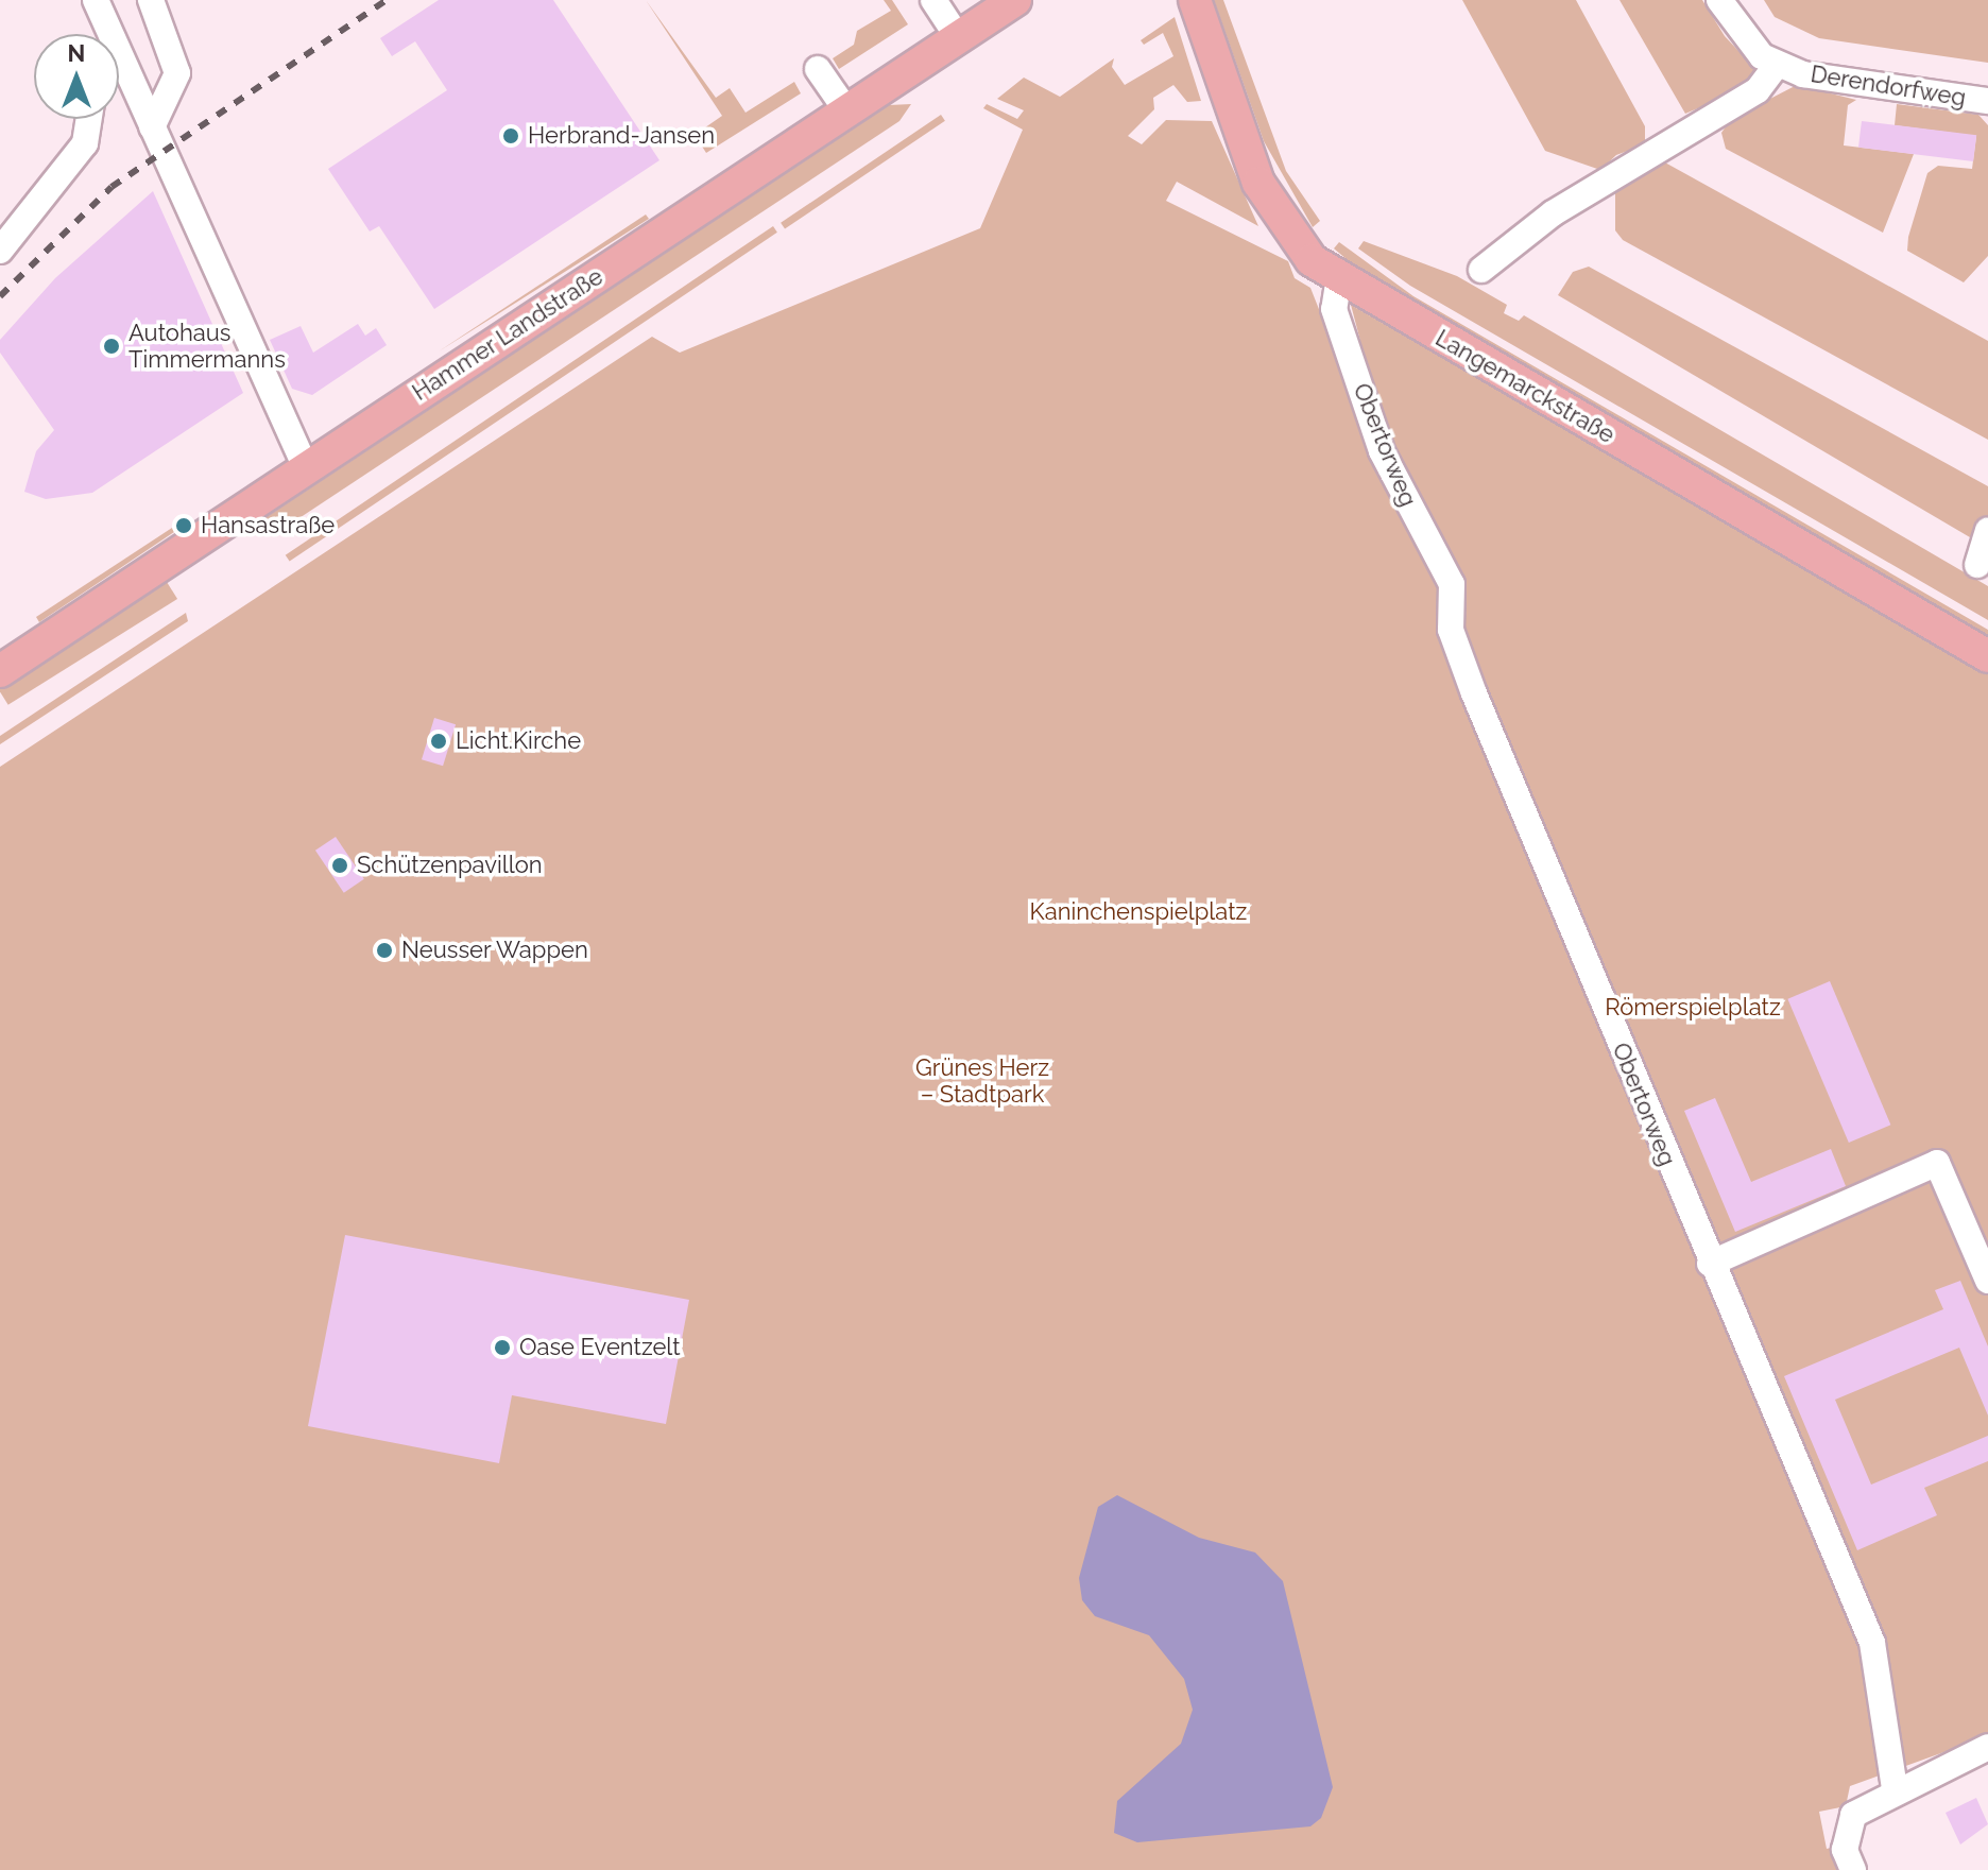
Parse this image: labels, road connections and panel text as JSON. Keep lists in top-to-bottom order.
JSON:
{
  "streets": {
    "main road": ["Hammer Landstraße", "Langemarckstraße"],
    "street": ["Derendorfweg", "Obertorweg"]
  },
  "crossings": [
    ["Langemarckstraße", "Obertorweg"]
  ],
  "parks": ["Kaninchenspielplatz", "Römerspielplatz", "Grünes Herz – Stadtpark"],
  "places": [
    "Herbrand-Jansen",
    "Autohaus Timmermanns",
    "Hansastraße",
    "Licht.Kirche",
    "Schützenpavillon",
    "Neusser Wappen",
    "Oase Eventzelt"
  ],
  "north": "top"
}
